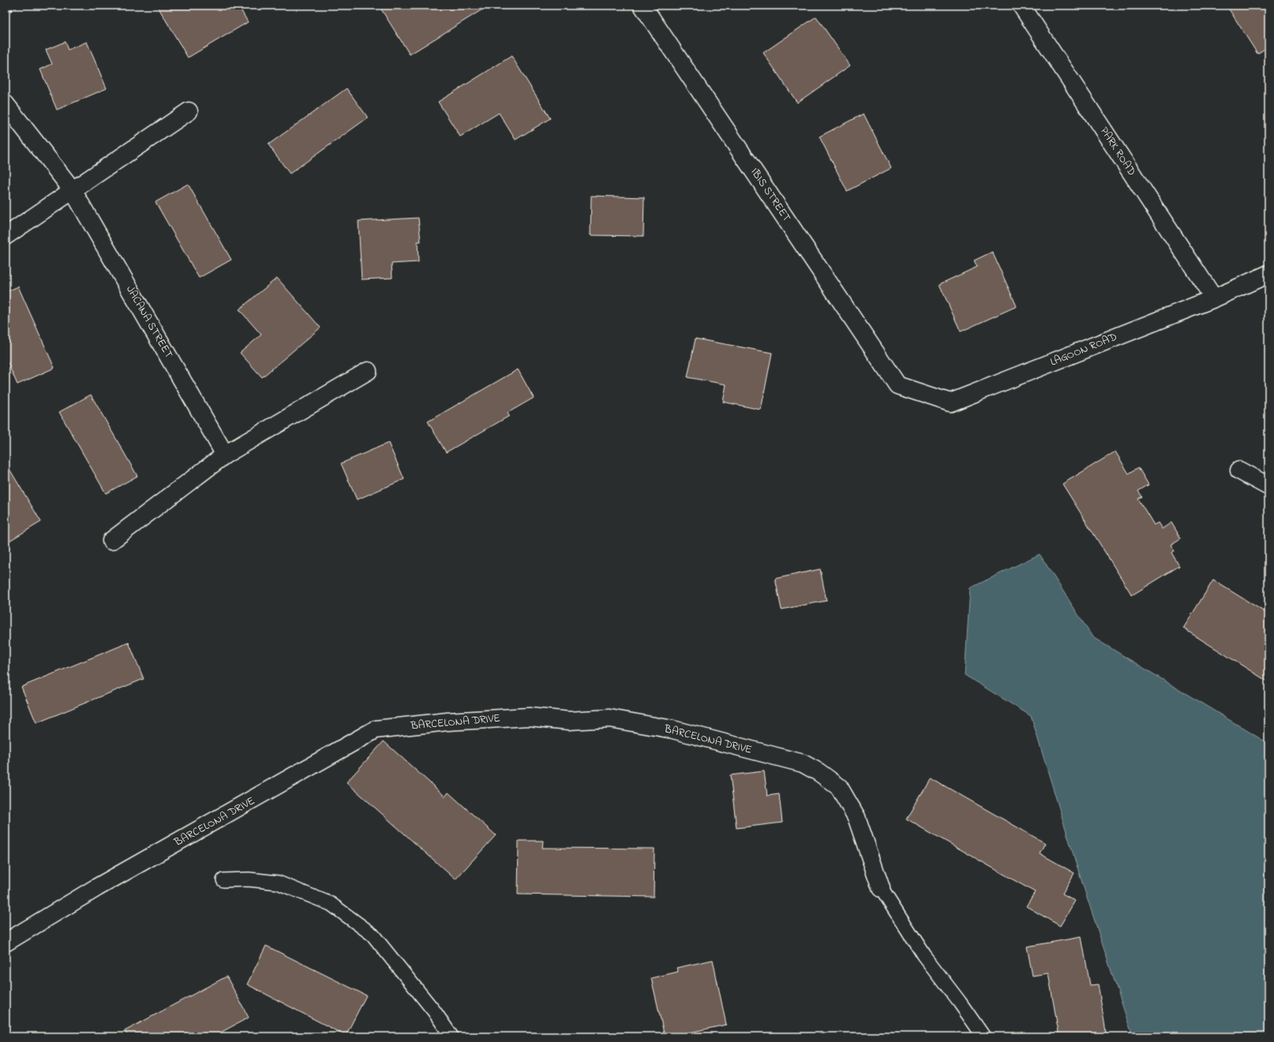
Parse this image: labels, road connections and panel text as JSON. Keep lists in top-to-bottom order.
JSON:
{
  "streets": {
    "street": [
      "PARK ROAD",
      "IBIS STREET",
      "JACANA STREET",
      "LAGOON ROAD",
      "BARCELONA DRIVE"
    ]
  },
  "crossings": [
    ["PARK ROAD", "LAGOON ROAD"],
    ["IBIS STREET", "LAGOON ROAD"]
  ]
}
